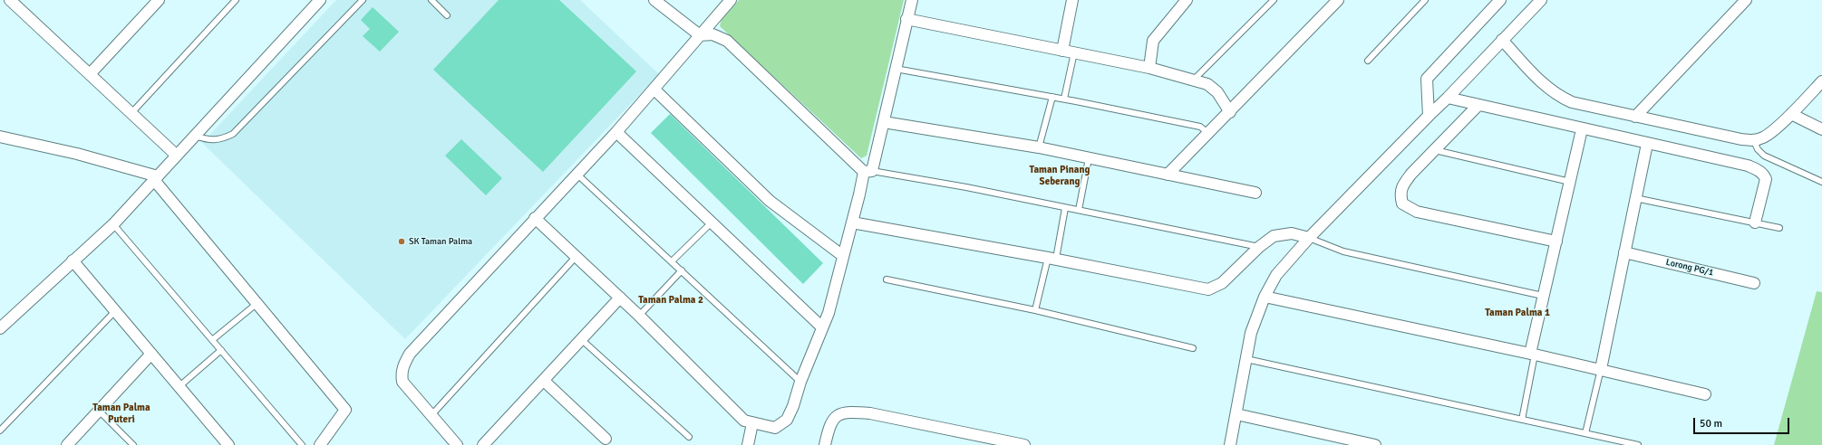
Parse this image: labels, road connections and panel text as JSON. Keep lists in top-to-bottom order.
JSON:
{
  "streets": {
    "street": ["Lorong PG/1"]
  },
  "districts": [
    "Taman Pinang Seberang",
    "Taman Palma 2",
    "Taman Palma 1",
    "Taman Palma Puteri"
  ],
  "places": ["SK Taman Palma"],
  "scale_bar": "50 m"
}
